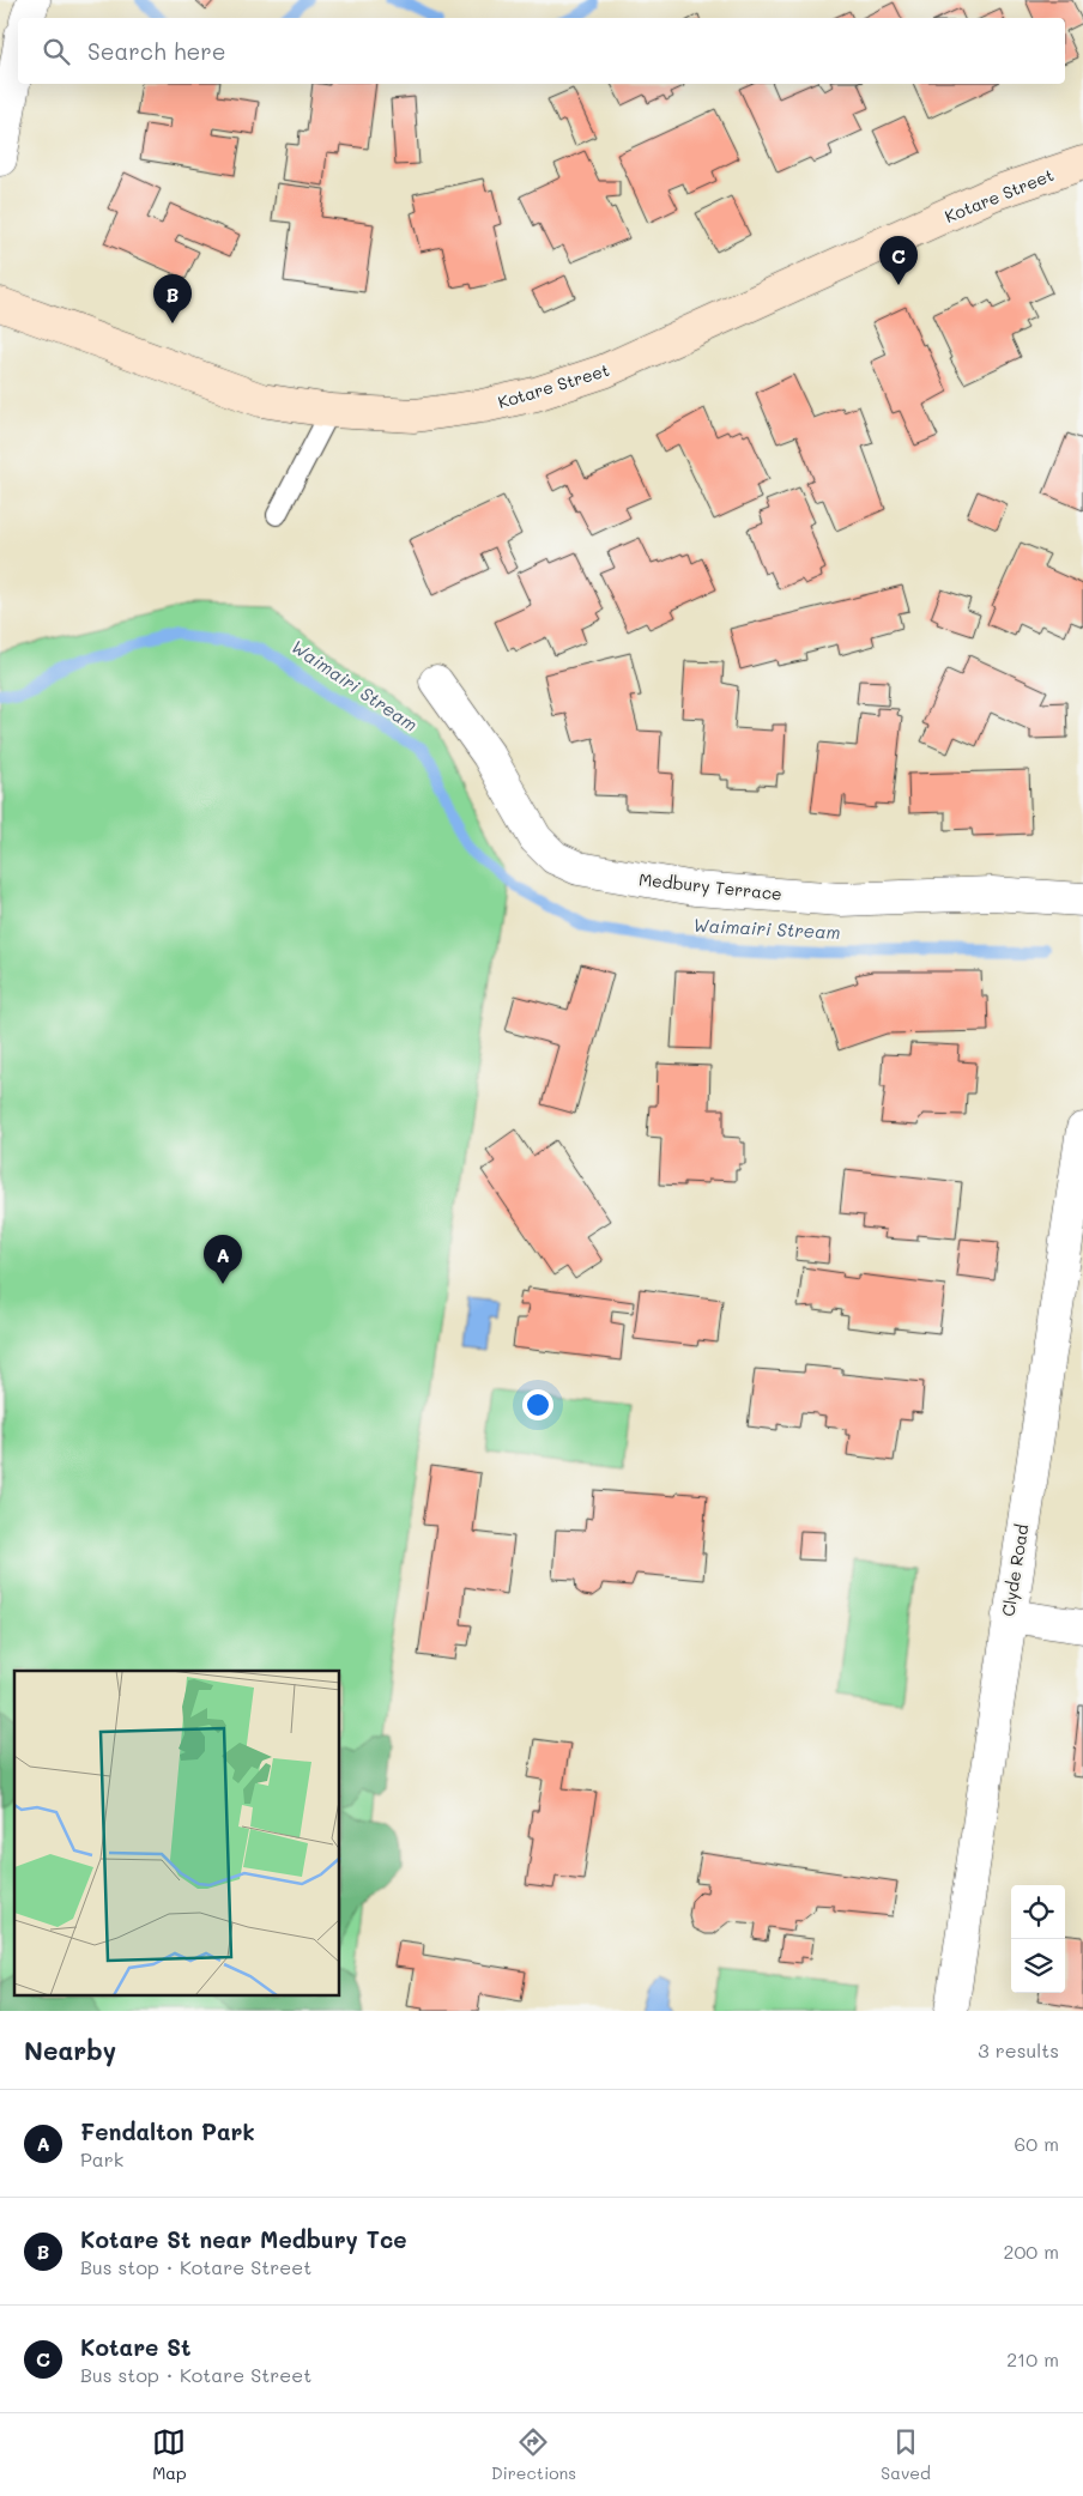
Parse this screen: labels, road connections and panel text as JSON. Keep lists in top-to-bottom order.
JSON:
{
  "streets": {
    "main road": ["Kotare Street"],
    "street": ["Medbury Terrace", "Clyde Road"]
  },
  "water": ["Waimairi Stream"],
  "page": {
    "search": "Search here",
    "pins": ["C", "B", "A"],
    "heading": ["Nearby", "3 results"],
    "list": [
      {
        "mark": "A",
        "name": "Fendalton Park",
        "note": "Park",
        "value": "60 m"
      },
      {
        "mark": "B",
        "name": "Kotare St near Medbury Tce",
        "note": "Bus stop · Kotare Street",
        "value": "200 m"
      },
      {
        "mark": "C",
        "name": "Kotare St",
        "note": "Bus stop · Kotare Street",
        "value": "210 m"
      }
    ],
    "nav": ["Map", "Directions", "Saved"]
  }
}
